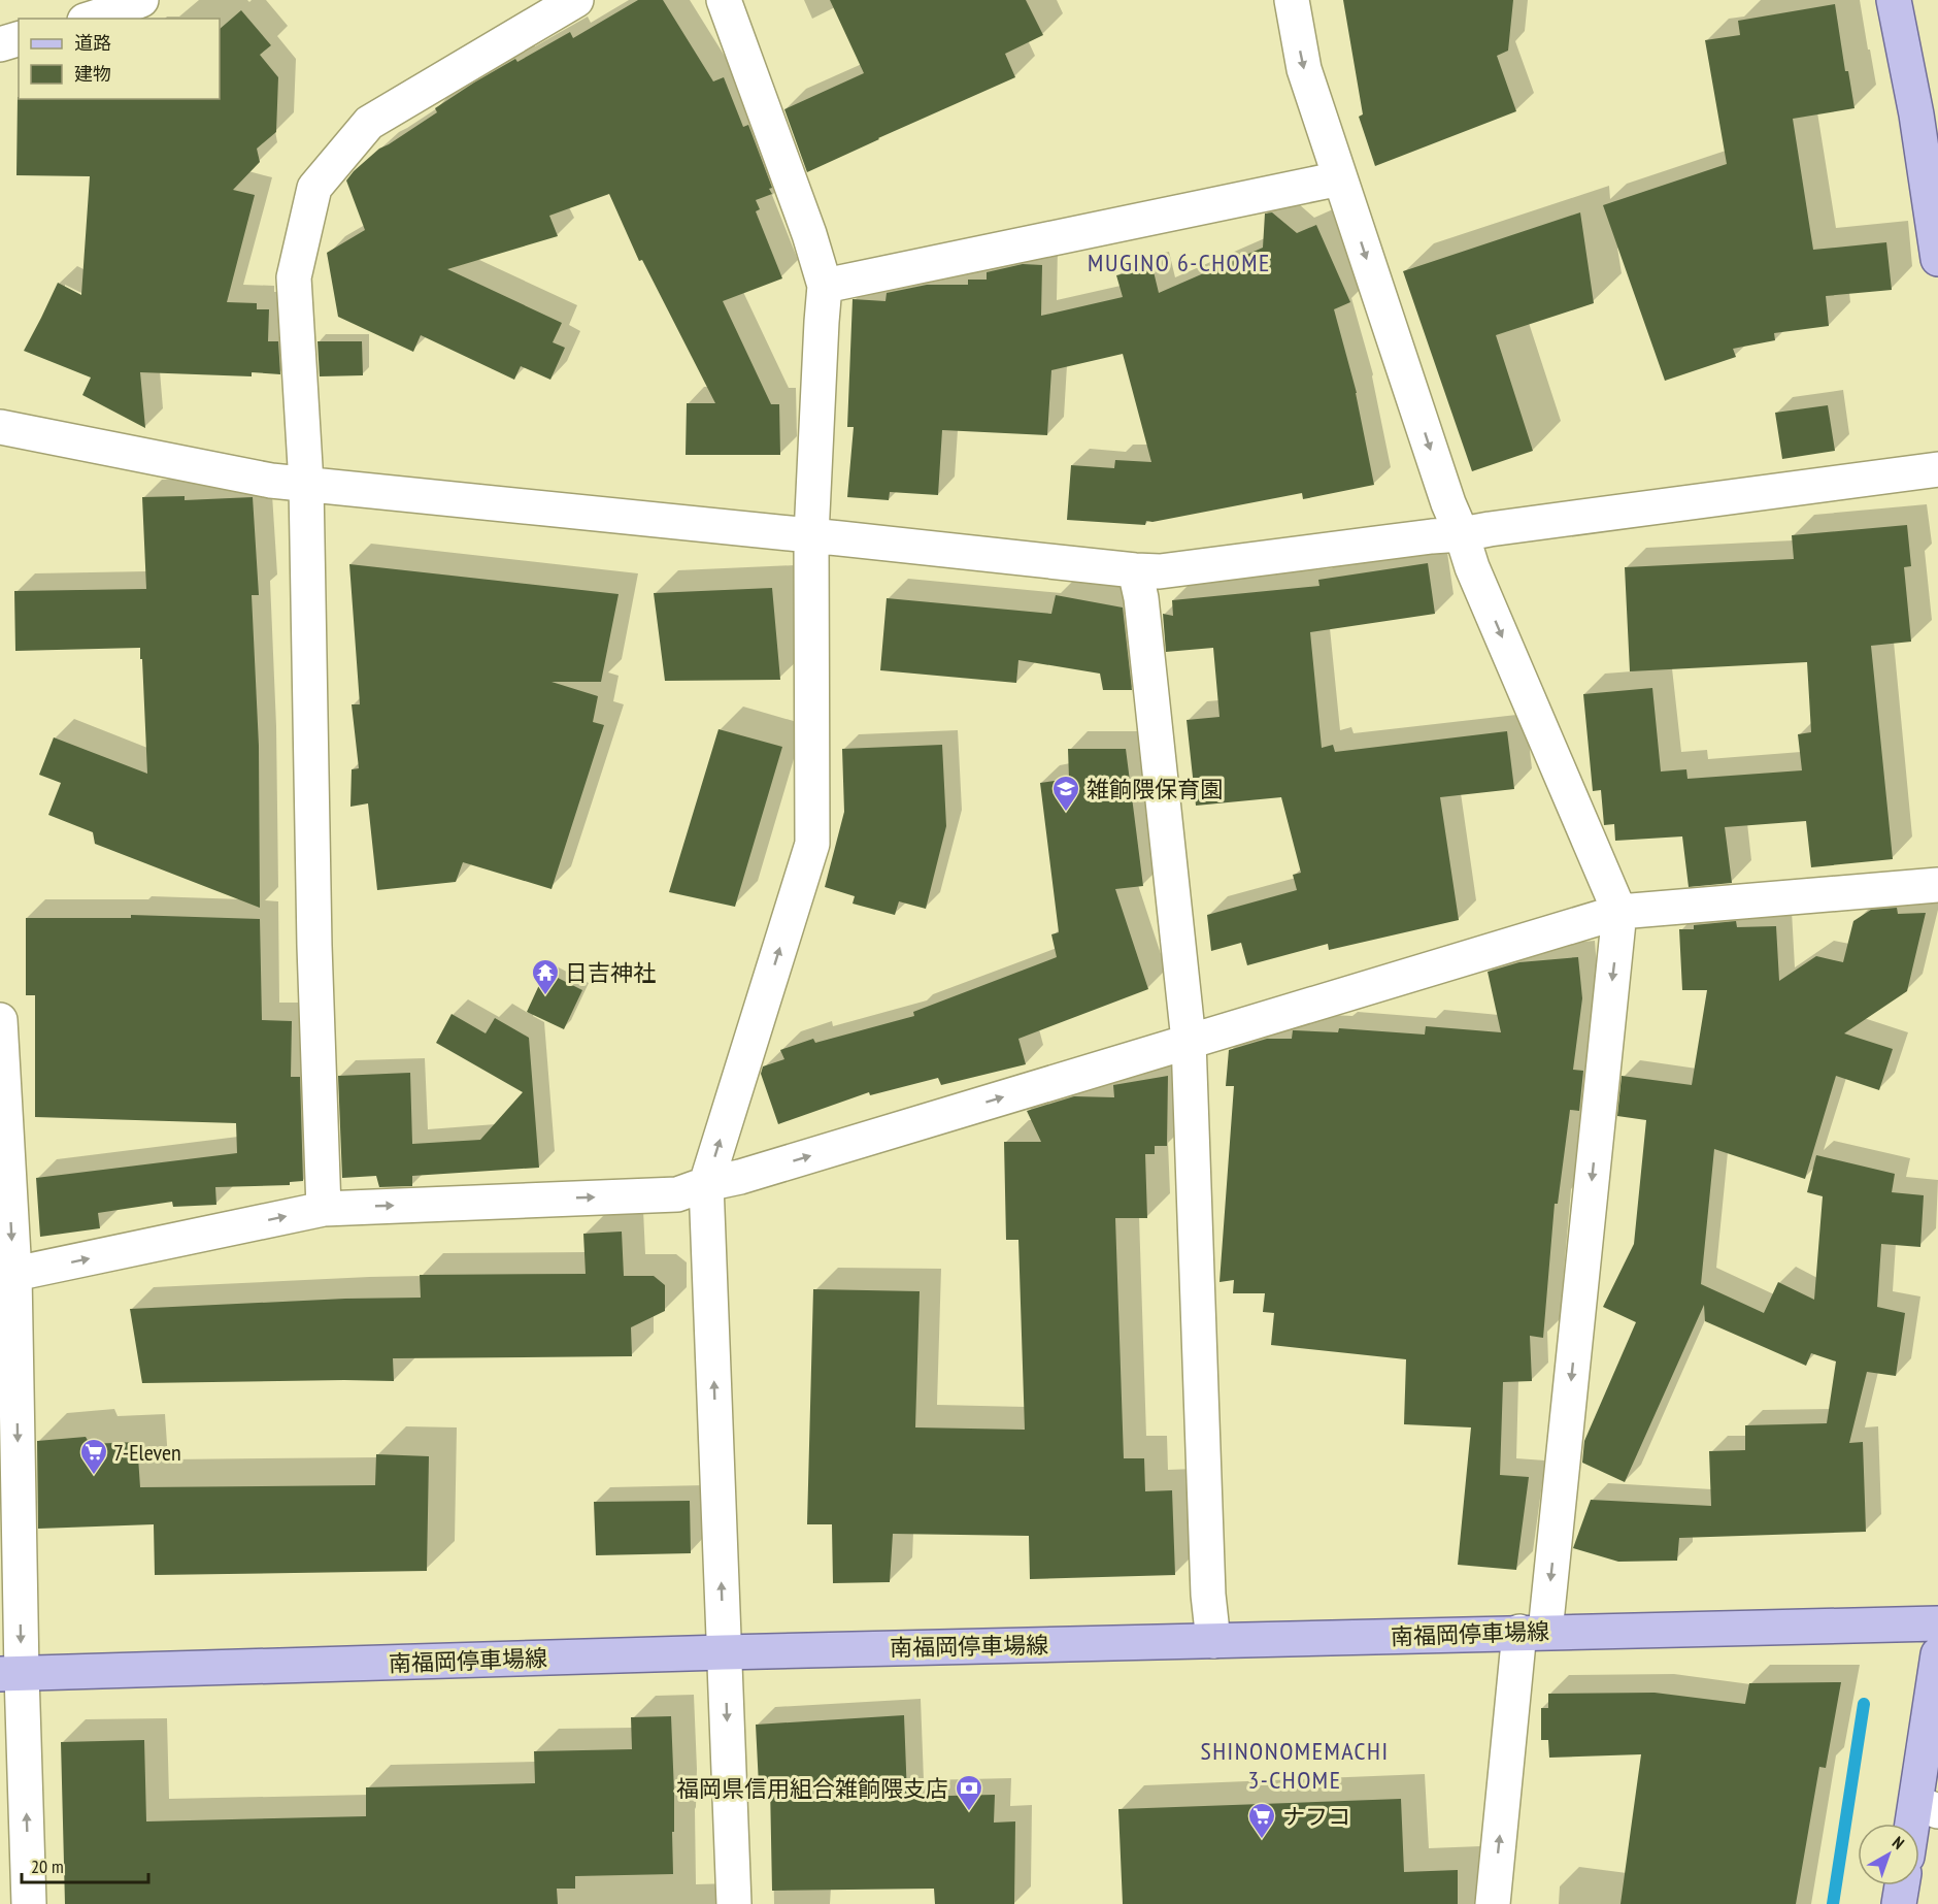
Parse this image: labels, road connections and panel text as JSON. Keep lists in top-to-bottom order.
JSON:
{
  "streets": {
    "main road": ["南福岡停車場線"]
  },
  "districts": ["MUGINO 6-CHOME", "SHINONOMEMACHI 3-CHOME"],
  "places": {
    "school or university": ["雑餉隈保育園"],
    "temple": ["日吉神社"],
    "supermarket": ["7-Eleven", "ナフコ"],
    "bank": ["福岡県信用組合雑餉隈支店"]
  },
  "legend": ["道路", "建物"],
  "scale_bar": "20 m",
  "north": "top right"
}
